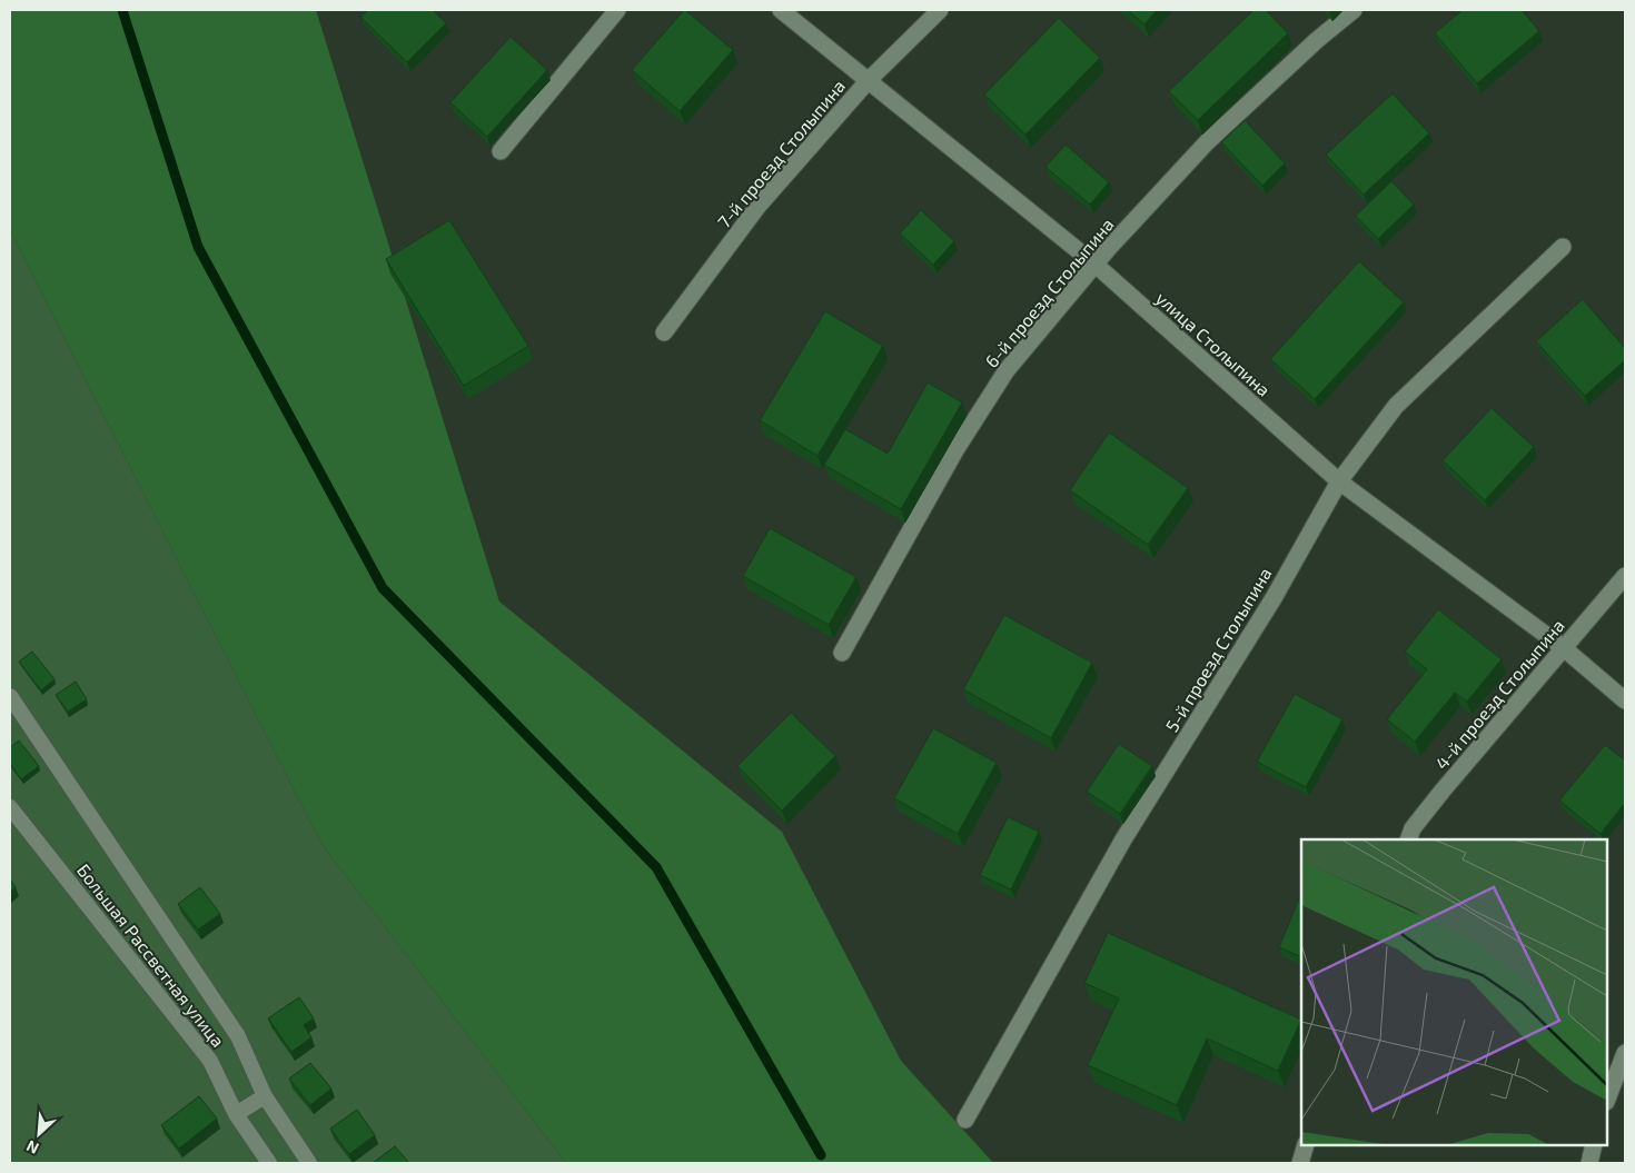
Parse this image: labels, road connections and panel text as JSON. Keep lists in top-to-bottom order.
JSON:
{
  "streets": {
    "street": [
      "7-й проезд Столыпина",
      "6-й проезд Столыпина",
      "улица Столыпина",
      "5-й проезд Столыпина",
      "4-й проезд Столыпина"
    ],
    "lane": ["Большая Рассветная улица"]
  },
  "crossings": [
    ["7-й проезд Столыпина", "улица Столыпина"],
    ["6-й проезд Столыпина", "улица Столыпина"],
    ["улица Столыпина", "5-й проезд Столыпина"],
    ["улица Столыпина", "4-й проезд Столыпина"]
  ],
  "north": "bottom left"
}
